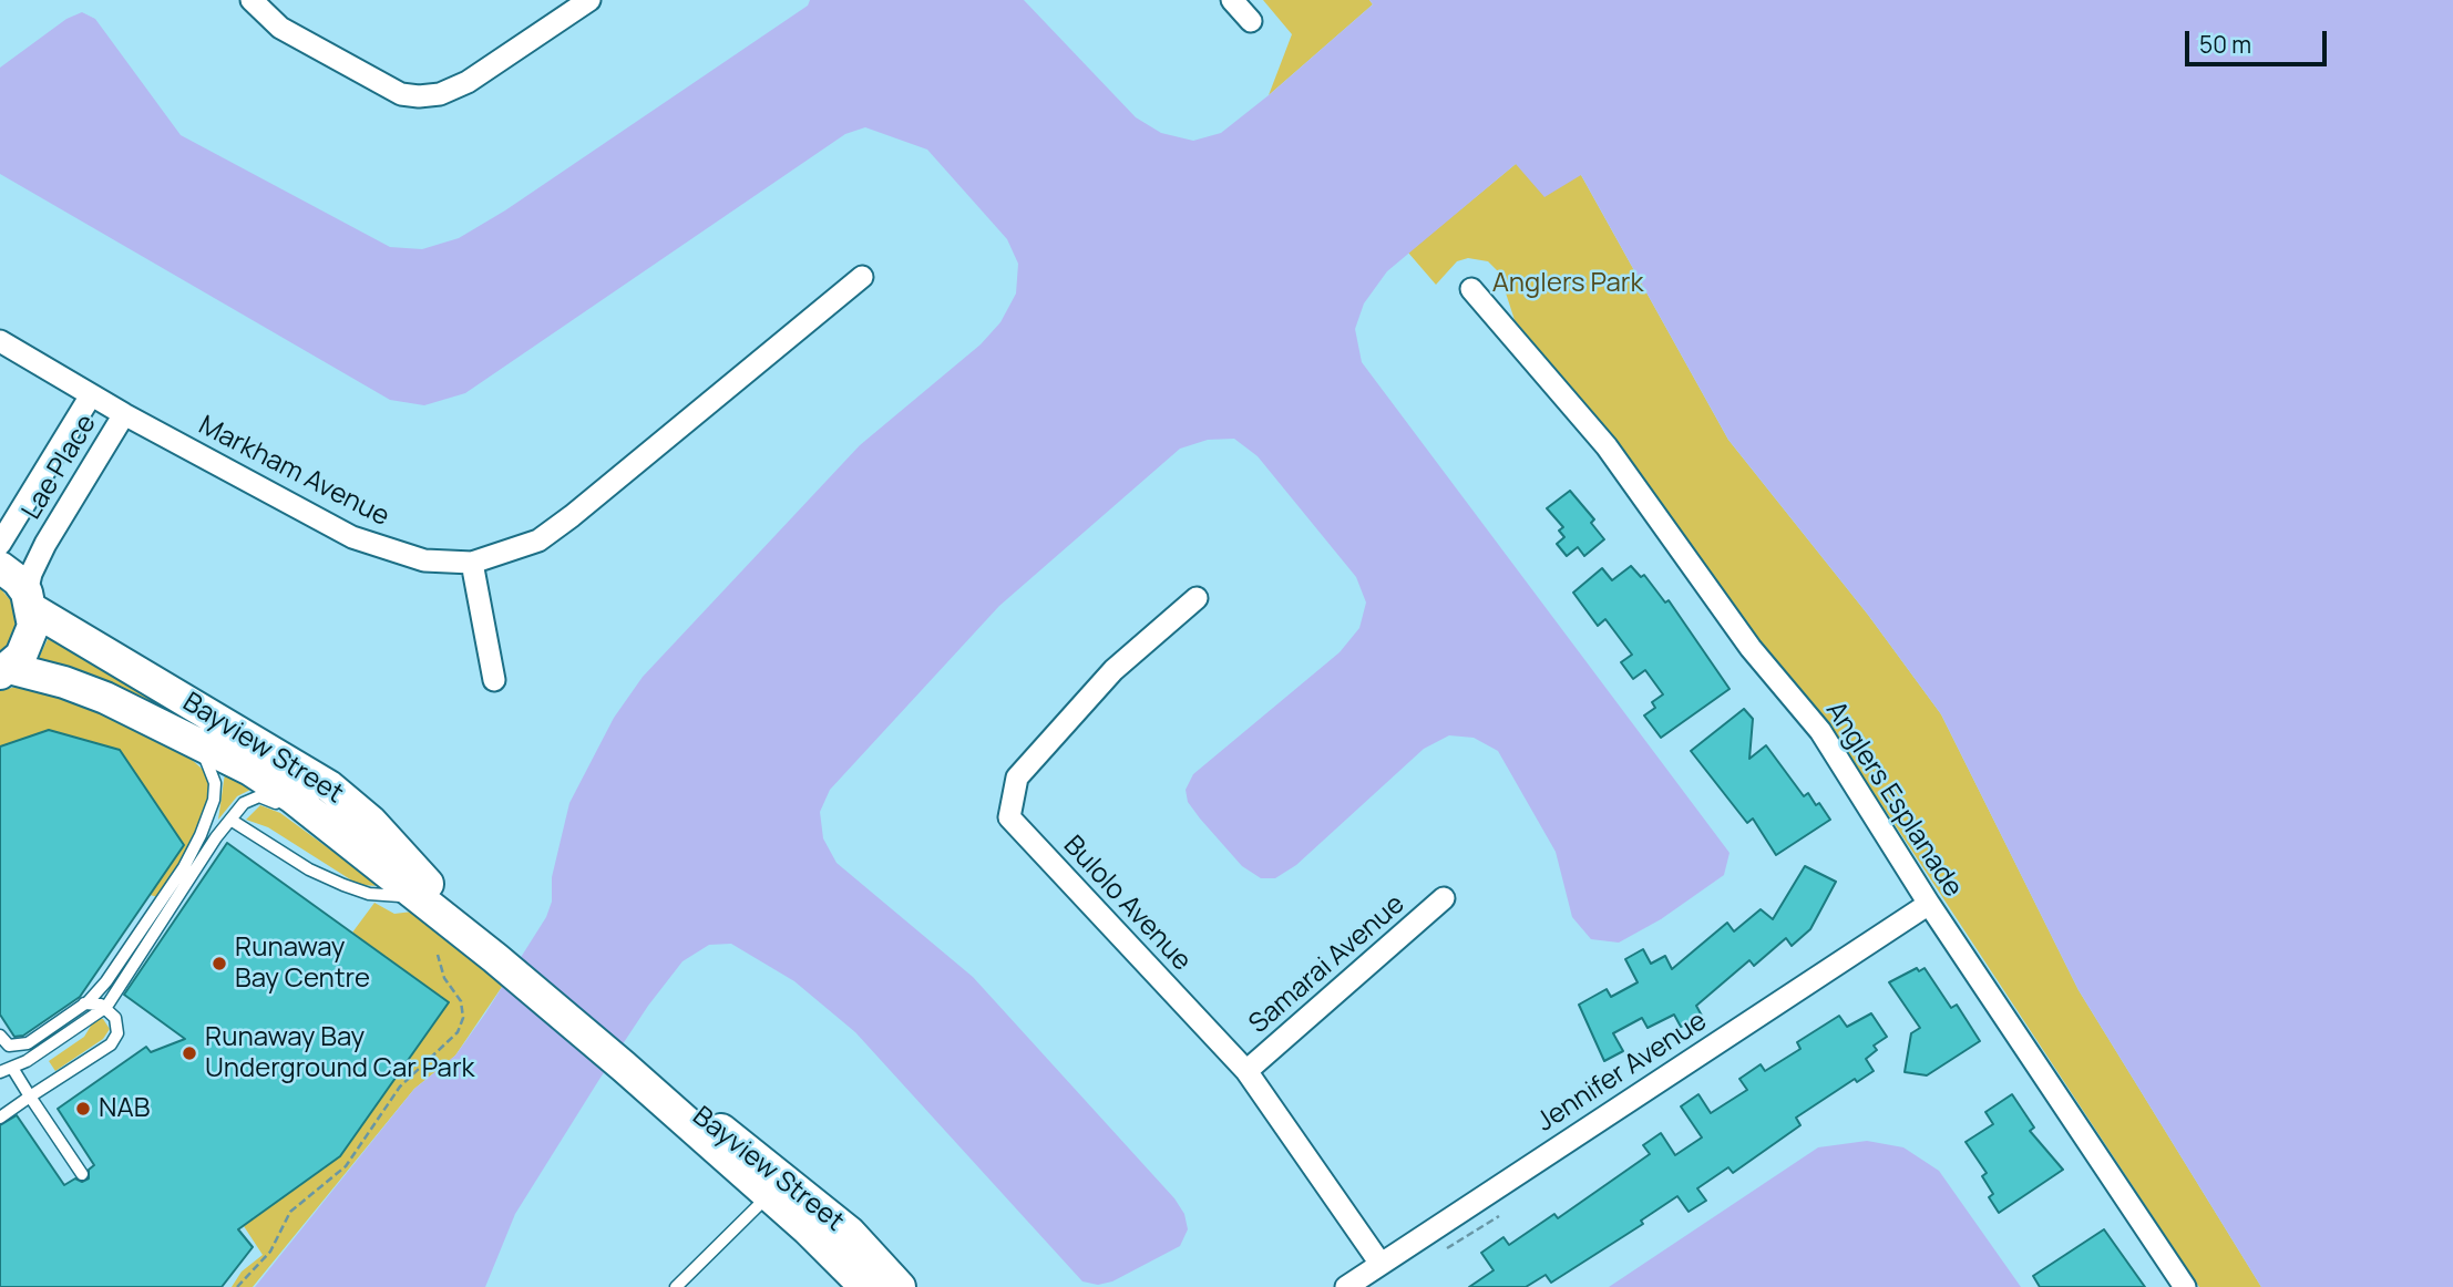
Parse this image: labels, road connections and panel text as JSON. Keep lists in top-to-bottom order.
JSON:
{
  "streets": {
    "main road": ["Bayview Street"],
    "street": [
      "Lae Place",
      "Markham Avenue",
      "Anglers Esplanade",
      "Bulolo Avenue",
      "Samarai Avenue",
      "Jennifer Avenue"
    ]
  },
  "crossings": [
    ["Lae Place", "Markham Avenue"],
    ["Lae Place", "Bayview Street"],
    ["Anglers Esplanade", "Jennifer Avenue"],
    ["Bulolo Avenue", "Samarai Avenue"],
    ["Bulolo Avenue", "Jennifer Avenue"]
  ],
  "parks": ["Anglers Park"],
  "places": ["Runaway Bay Centre", "Runaway Bay Underground Car Park", "NAB"],
  "scale_bar": "50 m"
}
